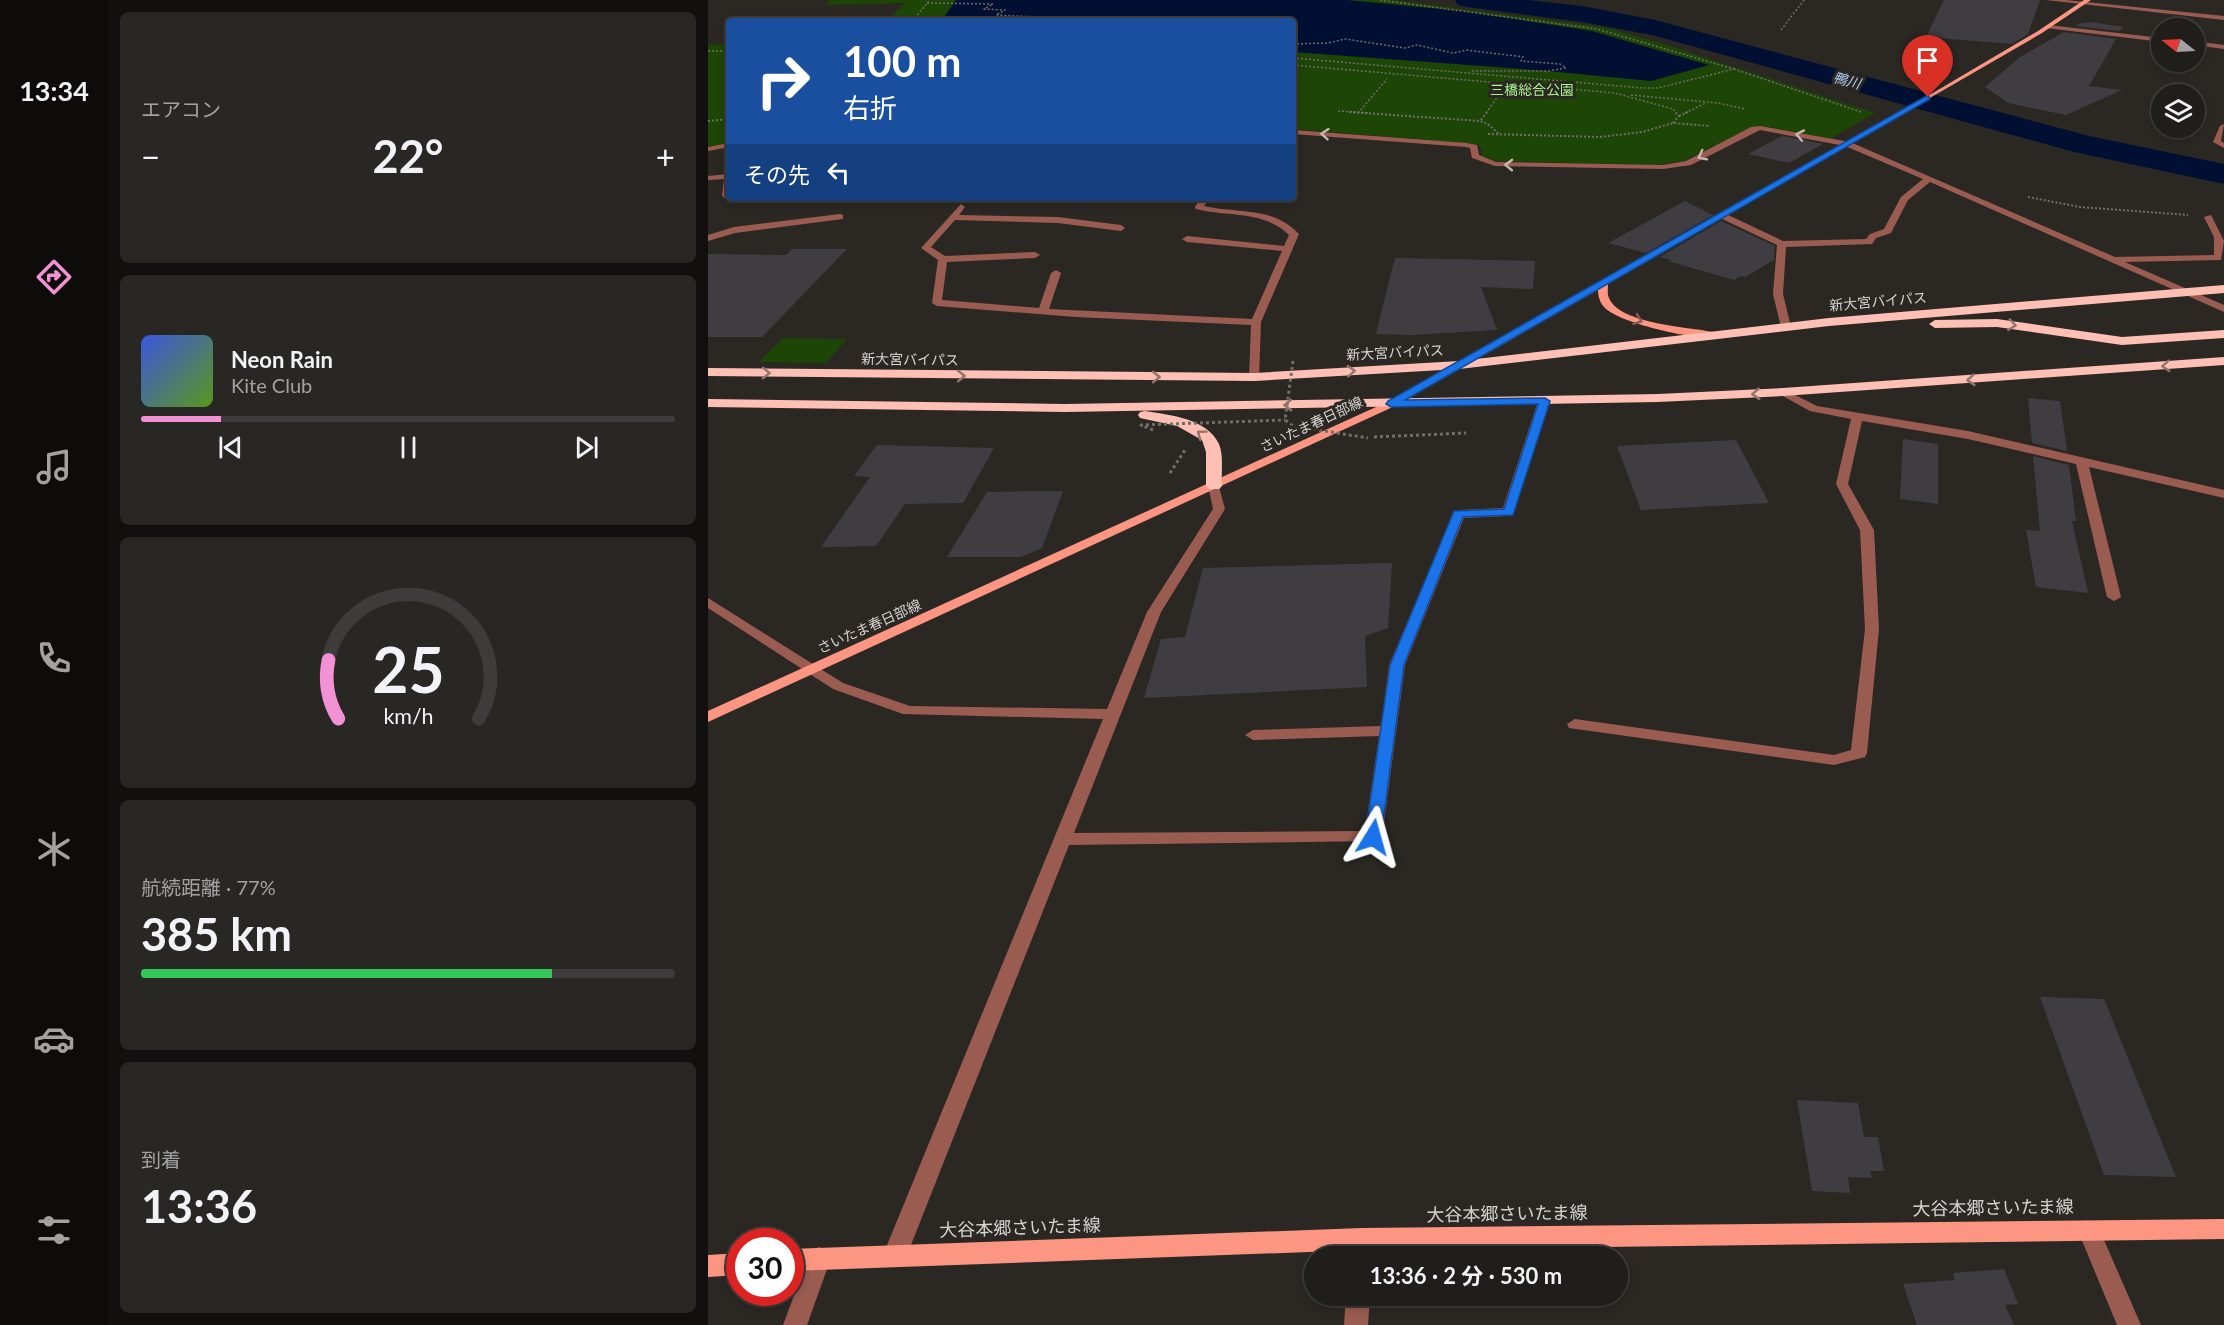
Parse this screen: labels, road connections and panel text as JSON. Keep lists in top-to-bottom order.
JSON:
{
  "streets": {
    "highway": ["新大宮バイパス"],
    "main road": ["さいたま春日部線", "大谷本郷さいたま線"]
  },
  "crossings": [
    ["新大宮バイパス", "さいたま春日部線"]
  ],
  "water": ["鴨川"],
  "parks": ["三橋総合公園"],
  "north": "left",
  "page": {
    "tabs": "13:34",
    "tile": [
      "エアコン",
      ["航続距離 · 77%", "385 km"],
      ["到着", "13:36"]
    ],
    "turn": ["100 m", "右折"],
    "heat": ["−", "22°", "+"],
    "then": "その先",
    "song": ["Neon Rain", "Kite Club"],
    "limit": "30",
    "trip": "13:36 · 2 分 · 530 m",
    "gauge": ["25", "km/h"]
  }
}
